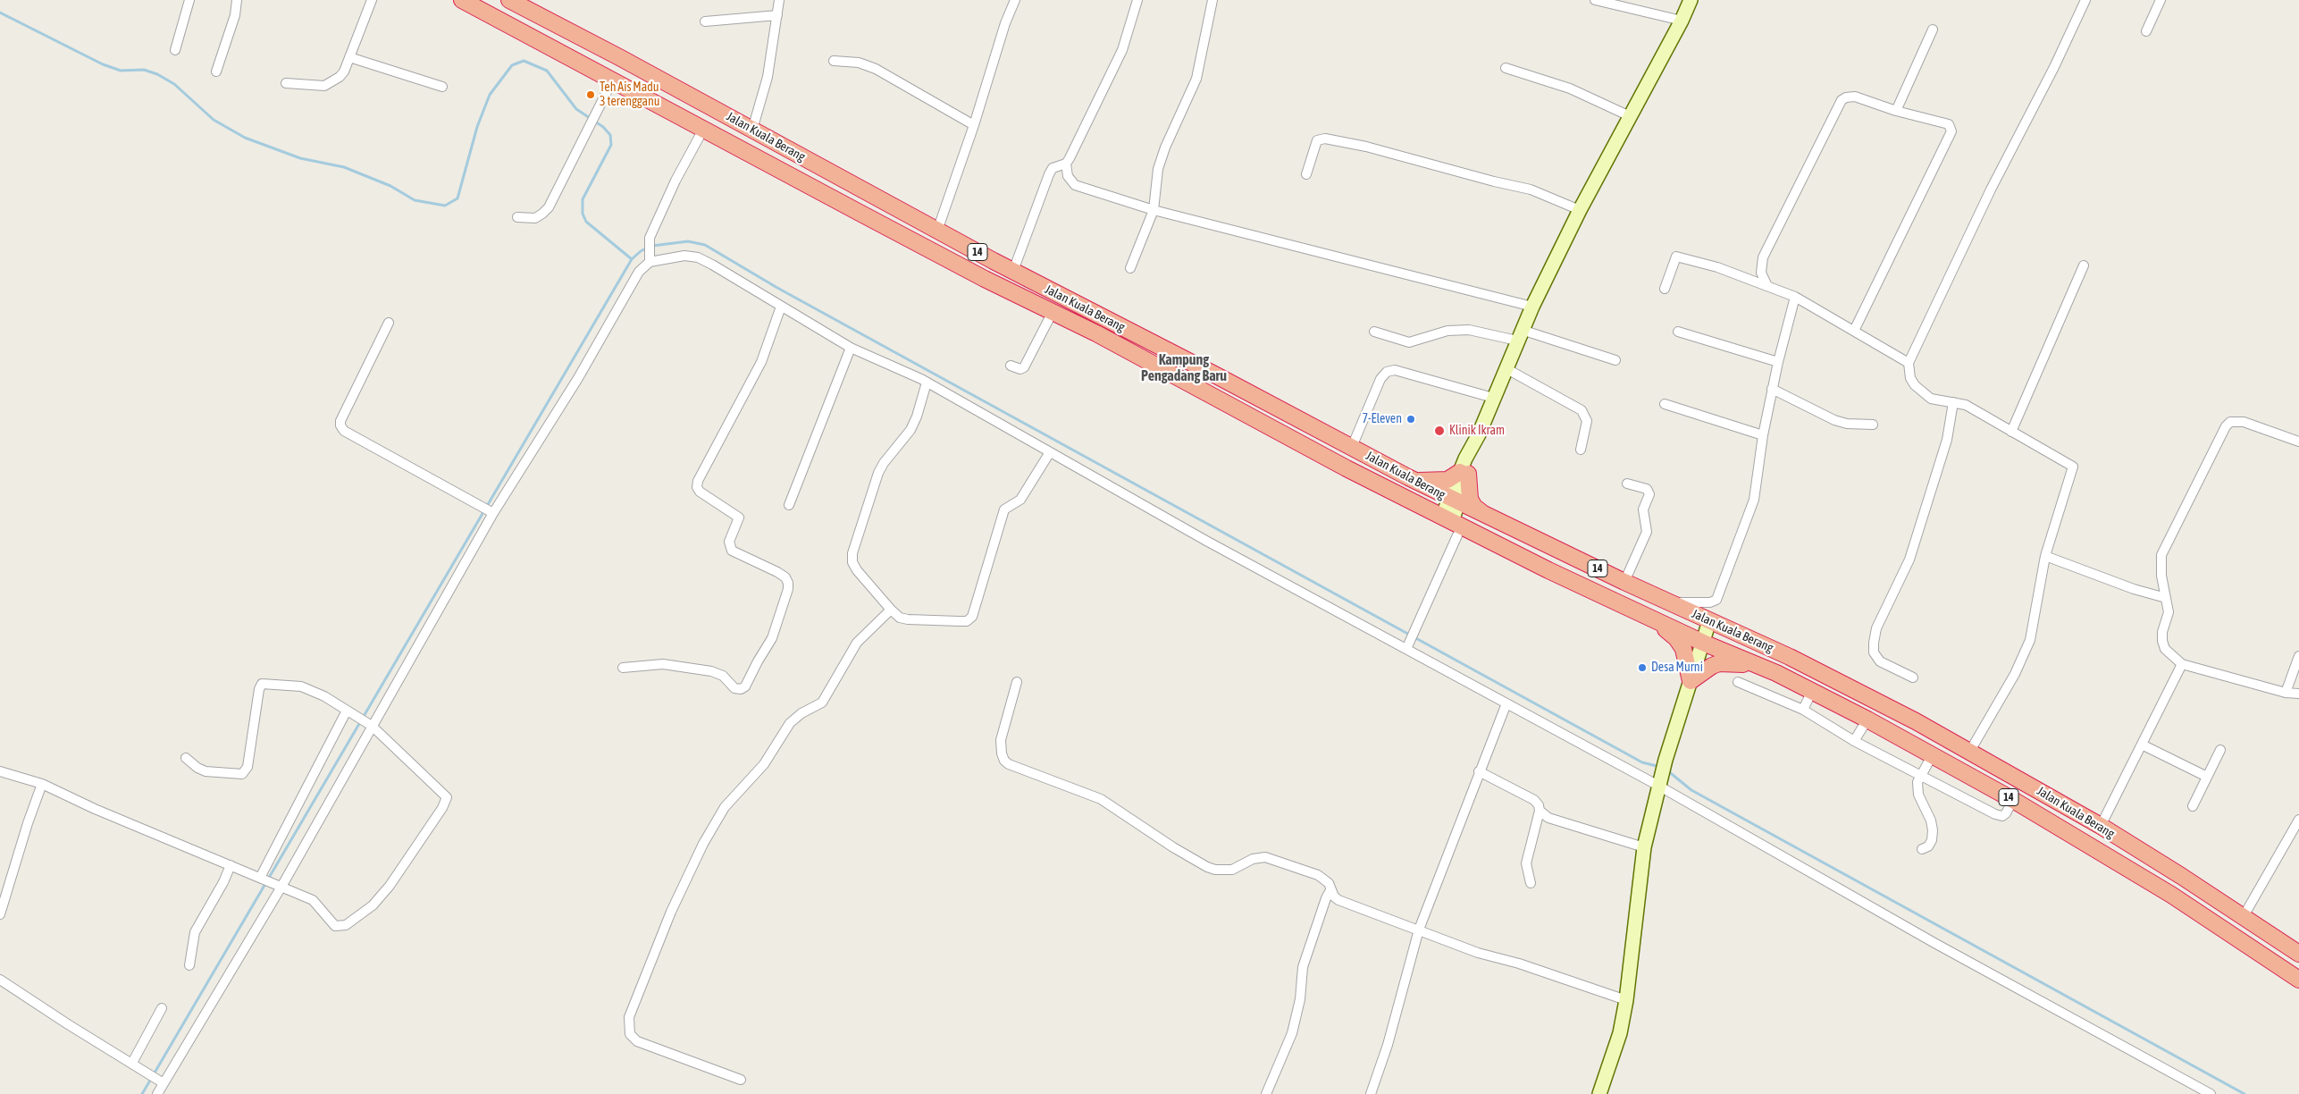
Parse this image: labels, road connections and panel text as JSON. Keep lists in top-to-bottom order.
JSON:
{
  "streets": {
    "highway": ["Jalan Kuala Berang", "14"]
  },
  "districts": ["Kampung Pengadang Baru"],
  "places": [
    "Teh Ais Madu 3 terengganu",
    "7-Eleven",
    "Klinik Ikram",
    "Desa Murni"
  ]
}
